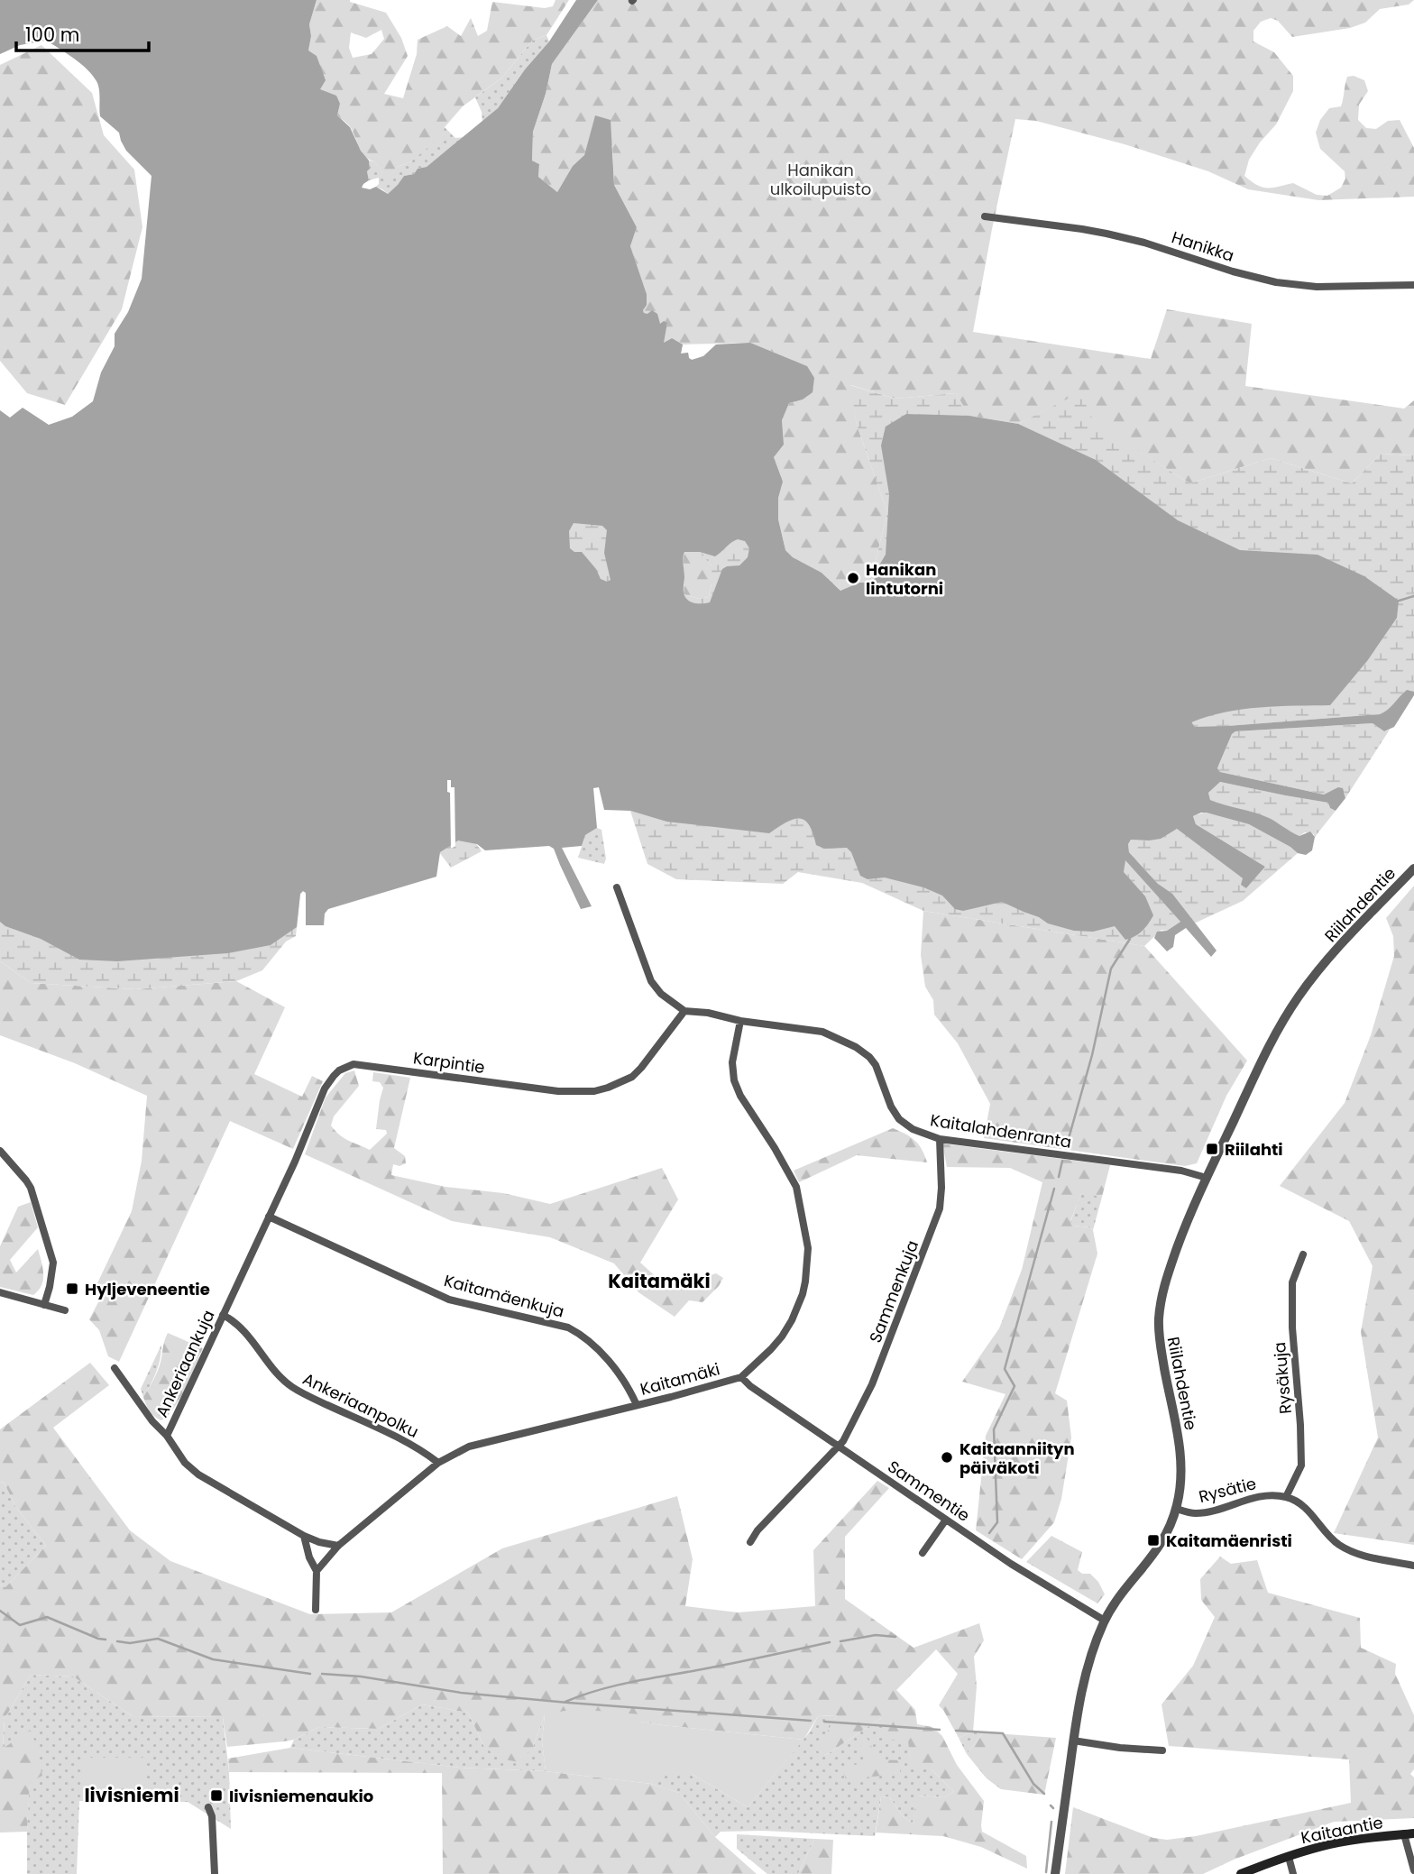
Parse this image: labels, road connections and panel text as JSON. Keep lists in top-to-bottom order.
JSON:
{
  "streets": {
    "main road": ["Kaitaantie"],
    "street": [
      "Hanikka",
      "Riilahdentie",
      "Karpintie",
      "Kaitalahdenranta",
      "Sammenkuja",
      "Kaitamäenkuja",
      "Ankeriaankuja",
      "Rysäkuja",
      "Kaitamäki",
      "Ankeriaanpolku",
      "Rysätie",
      "Sammentie"
    ]
  },
  "crossings": [
    ["Riilahdentie", "Kaitalahdenranta"],
    ["Riilahdentie", "Rysätie"],
    ["Riilahdentie", "Sammentie"],
    ["Karpintie", "Kaitalahdenranta"],
    ["Karpintie", "Kaitamäenkuja"],
    ["Karpintie", "Ankeriaankuja"],
    ["Kaitalahdenranta", "Sammenkuja"],
    ["Kaitalahdenranta", "Kaitamäki"],
    ["Sammenkuja", "Sammentie"],
    ["Kaitamäenkuja", "Ankeriaankuja"],
    ["Kaitamäenkuja", "Kaitamäki"],
    ["Ankeriaankuja", "Kaitamäki"],
    ["Ankeriaankuja", "Ankeriaanpolku"],
    ["Rysäkuja", "Rysätie"],
    ["Kaitamäki", "Ankeriaanpolku"],
    ["Kaitamäki", "Sammentie"]
  ],
  "districts": ["Kaitamäki", "Iivisniemi"],
  "parks": ["Hanikan ulkoilupuisto"],
  "places": {
    "other": ["Hanikan lintutorni", "Kaitaanniityn päiväkoti"],
    "transit": [
      "Riilahti",
      "Hyljeveneentie",
      "Kaitamäenristi",
      "Iivisniemenaukio"
    ]
  },
  "scale_bar": "100 m"
}
